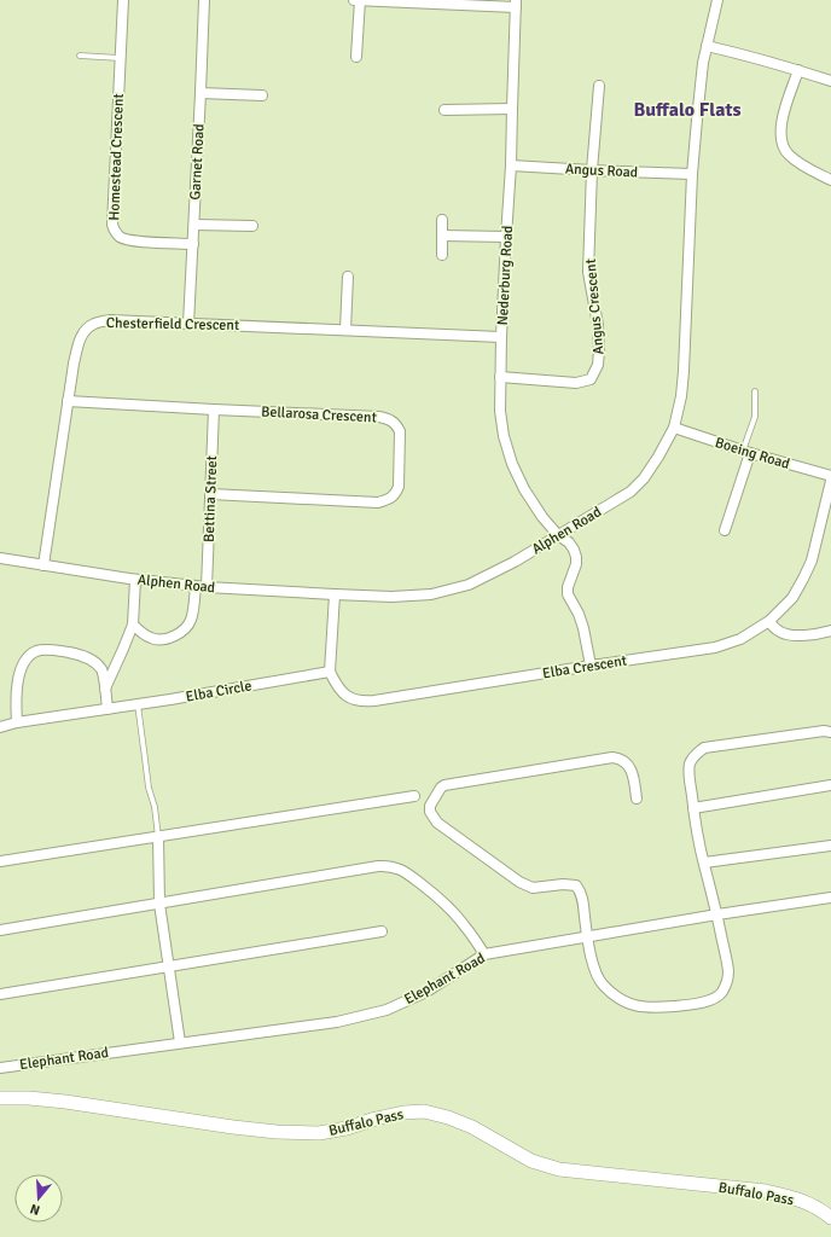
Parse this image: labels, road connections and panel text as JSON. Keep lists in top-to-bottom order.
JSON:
{
  "streets": {
    "main road": ["Buffalo Pass"],
    "street": [
      "Homestead Crescent",
      "Garnet Road",
      "Angus Road",
      "Nederburg Road",
      "Angus Crescent",
      "Chesterfield Crescent",
      "Bellarosa Crescent",
      "Boeing Road",
      "Bettina Street",
      "Alphen Road",
      "Elba Crescent",
      "Elba Circle",
      "Elephant Road"
    ]
  },
  "crossings": [
    ["Homestead Crescent", "Garnet Road"],
    ["Garnet Road", "Chesterfield Crescent"],
    ["Angus Road", "Nederburg Road"],
    ["Angus Road", "Angus Crescent"],
    ["Angus Road", "Alphen Road"],
    ["Nederburg Road", "Angus Crescent"],
    ["Nederburg Road", "Chesterfield Crescent"],
    ["Nederburg Road", "Alphen Road"],
    ["Nederburg Road", "Elba Crescent"],
    ["Chesterfield Crescent", "Bellarosa Crescent"],
    ["Chesterfield Crescent", "Alphen Road"],
    ["Bellarosa Crescent", "Bettina Street"],
    ["Boeing Road", "Alphen Road"],
    ["Bettina Street", "Alphen Road"],
    ["Elba Crescent", "Elba Circle"]
  ],
  "districts": ["Buffalo Flats"],
  "north": "bottom"
}
